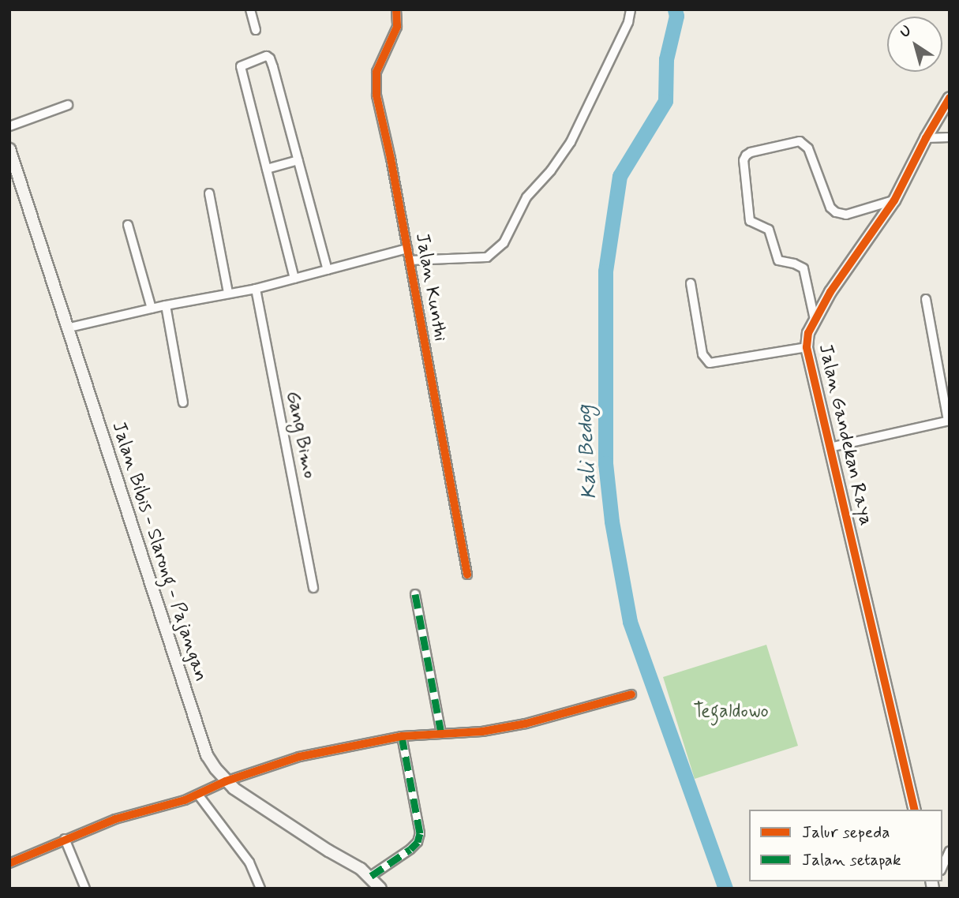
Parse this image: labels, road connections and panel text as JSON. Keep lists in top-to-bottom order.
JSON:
{
  "streets": {
    "main road": ["Jalan Gandekan Raya", "Jalan Bibis - Slarong - Pajangan"],
    "street": ["Jalan Kunthi", "Gang Bimo"]
  },
  "water": ["Kali Bedog"],
  "parks": ["Tegaldowo"],
  "legend": ["Jalur sepeda", "Jalan setapak"],
  "north": "top left"
}
